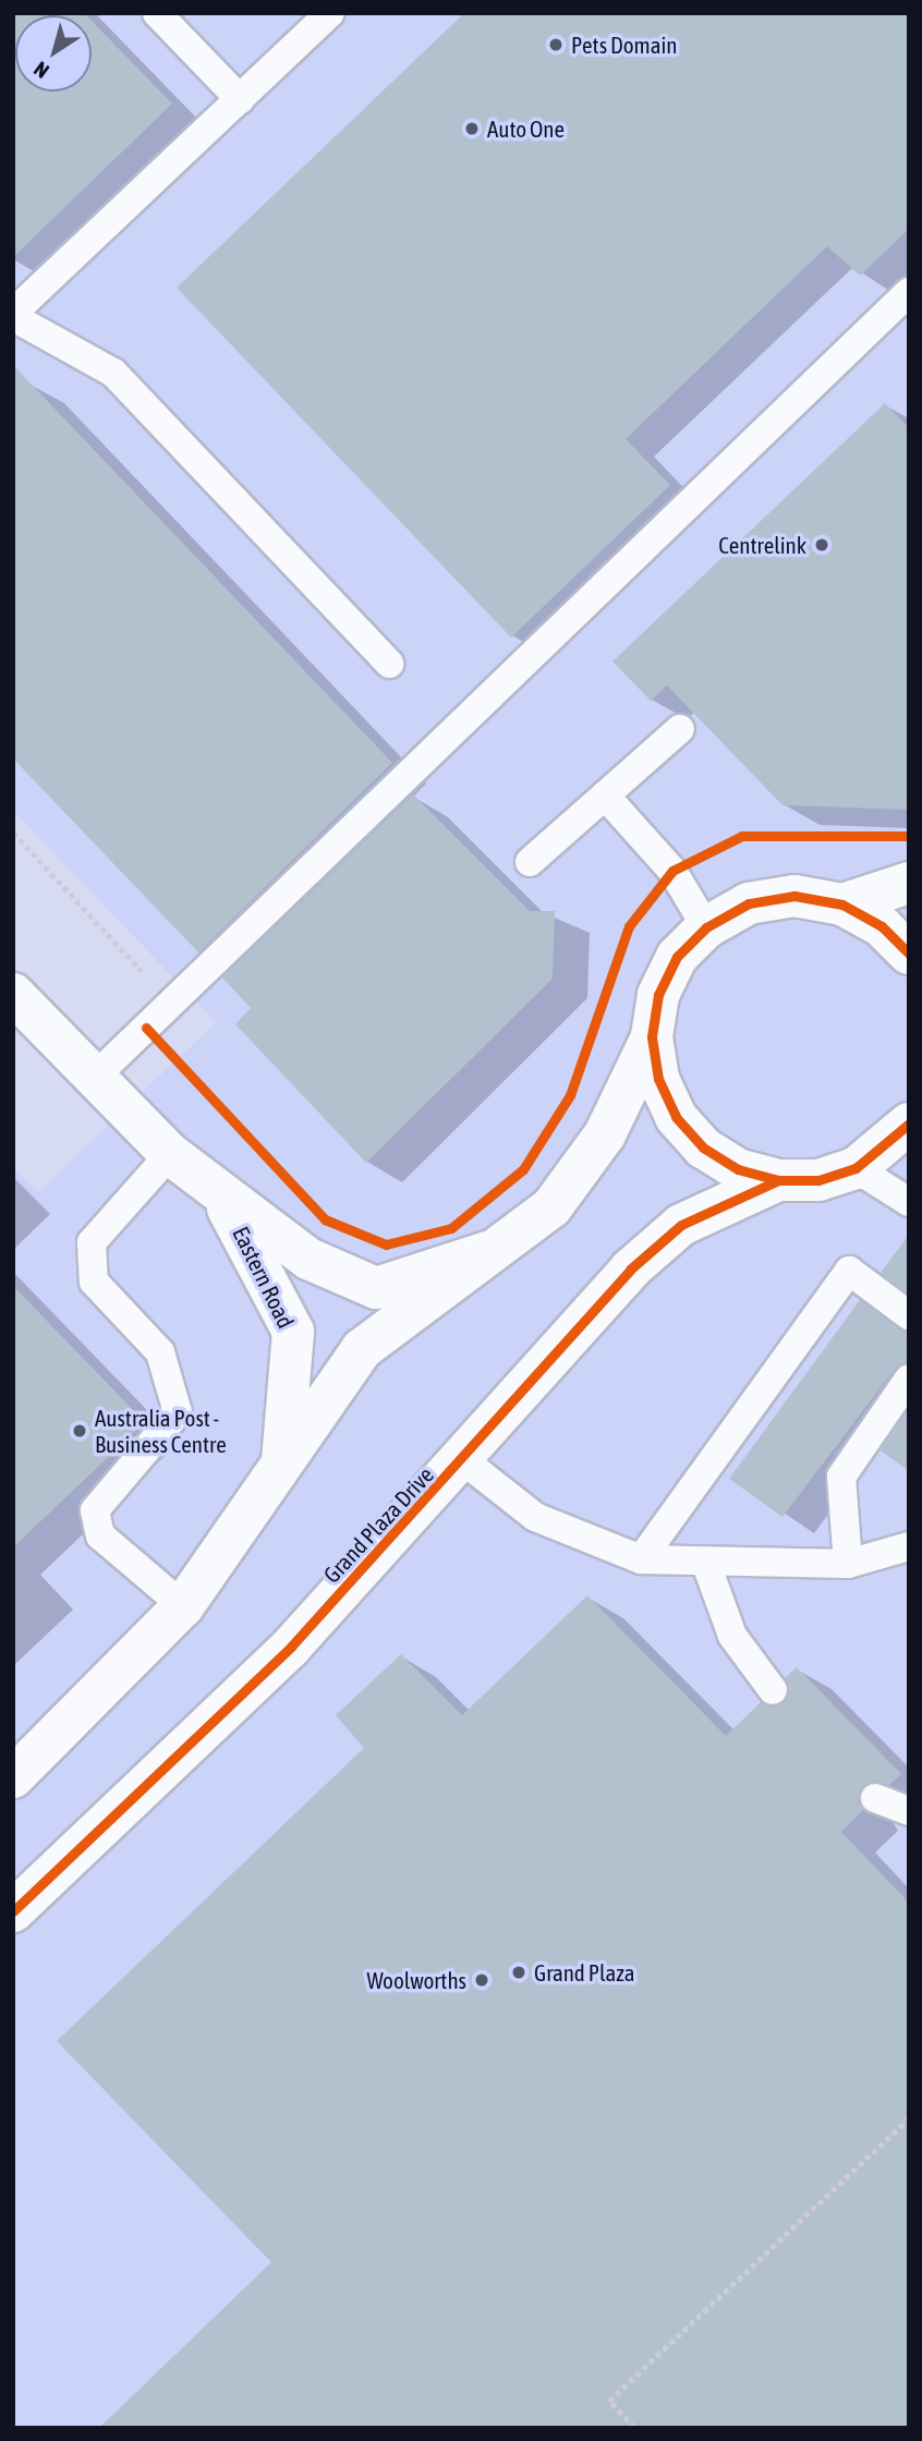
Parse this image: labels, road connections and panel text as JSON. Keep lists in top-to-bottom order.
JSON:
{
  "streets": {
    "street": ["Eastern Road", "Grand Plaza Drive"]
  },
  "places": [
    "Pets Domain",
    "Auto One",
    "Centrelink",
    "Australia Post - Business Centre",
    "Grand Plaza",
    "Woolworths"
  ],
  "north": "bottom left"
}
